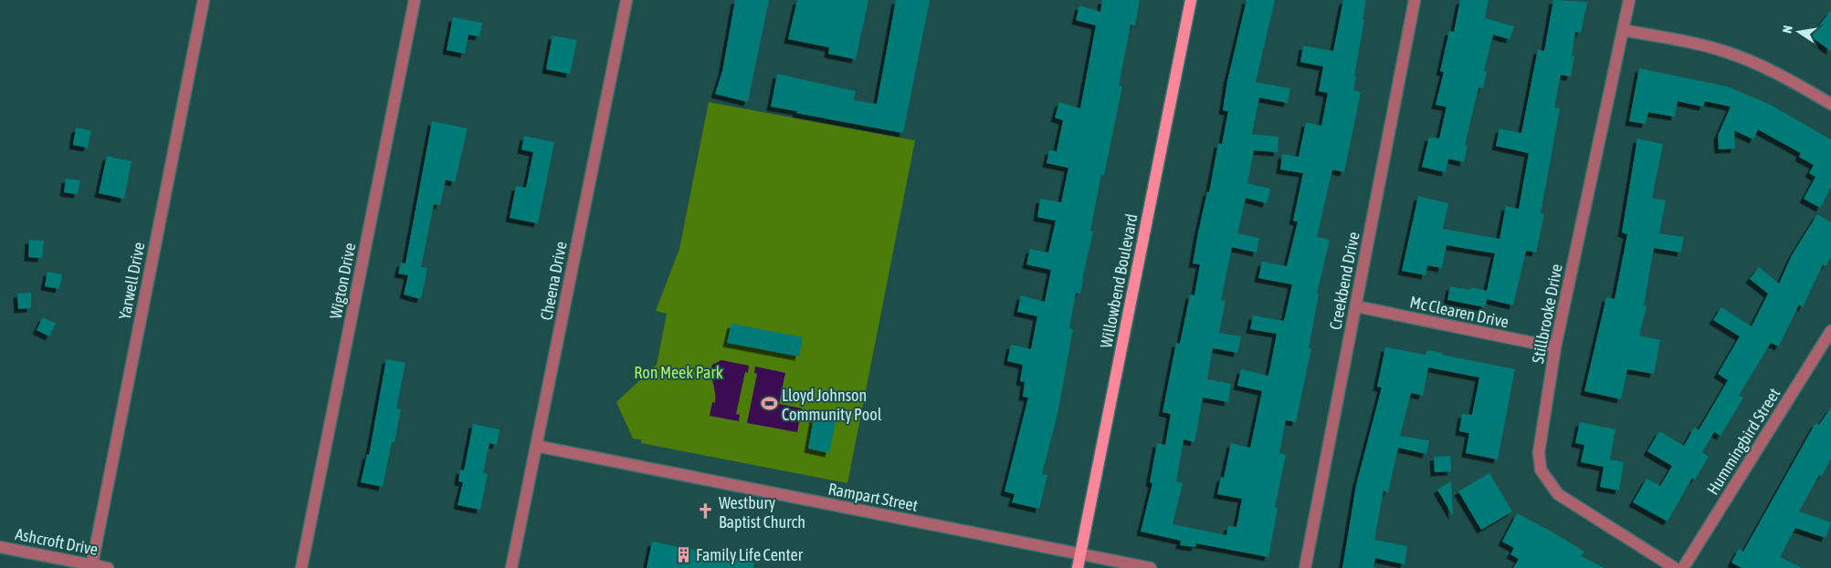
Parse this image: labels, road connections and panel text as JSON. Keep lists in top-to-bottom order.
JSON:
{
  "streets": {
    "main road": ["Willowbend Boulevard"],
    "street": [
      "Yarwell Drive",
      "Wigton Drive",
      "Cheena Drive",
      "Creekbend Drive",
      "Mc Clearen Drive",
      "Stillbrooke Drive",
      "Hummingbird Street",
      "Rampart Street",
      "Ashcroft Drive"
    ]
  },
  "crossings": [
    ["Yarwell Drive", "Ashcroft Drive"],
    ["Cheena Drive", "Rampart Street"],
    ["Willowbend Boulevard", "Rampart Street"],
    ["Creekbend Drive", "Mc Clearen Drive"],
    ["Mc Clearen Drive", "Stillbrooke Drive"]
  ],
  "parks": ["Ron Meek Park"],
  "places": {
    "sports": ["Lloyd Johnson Community Pool"],
    "church": ["Westbury Baptist Church"],
    "building": ["Family Life Center"]
  },
  "north": "left"
}
